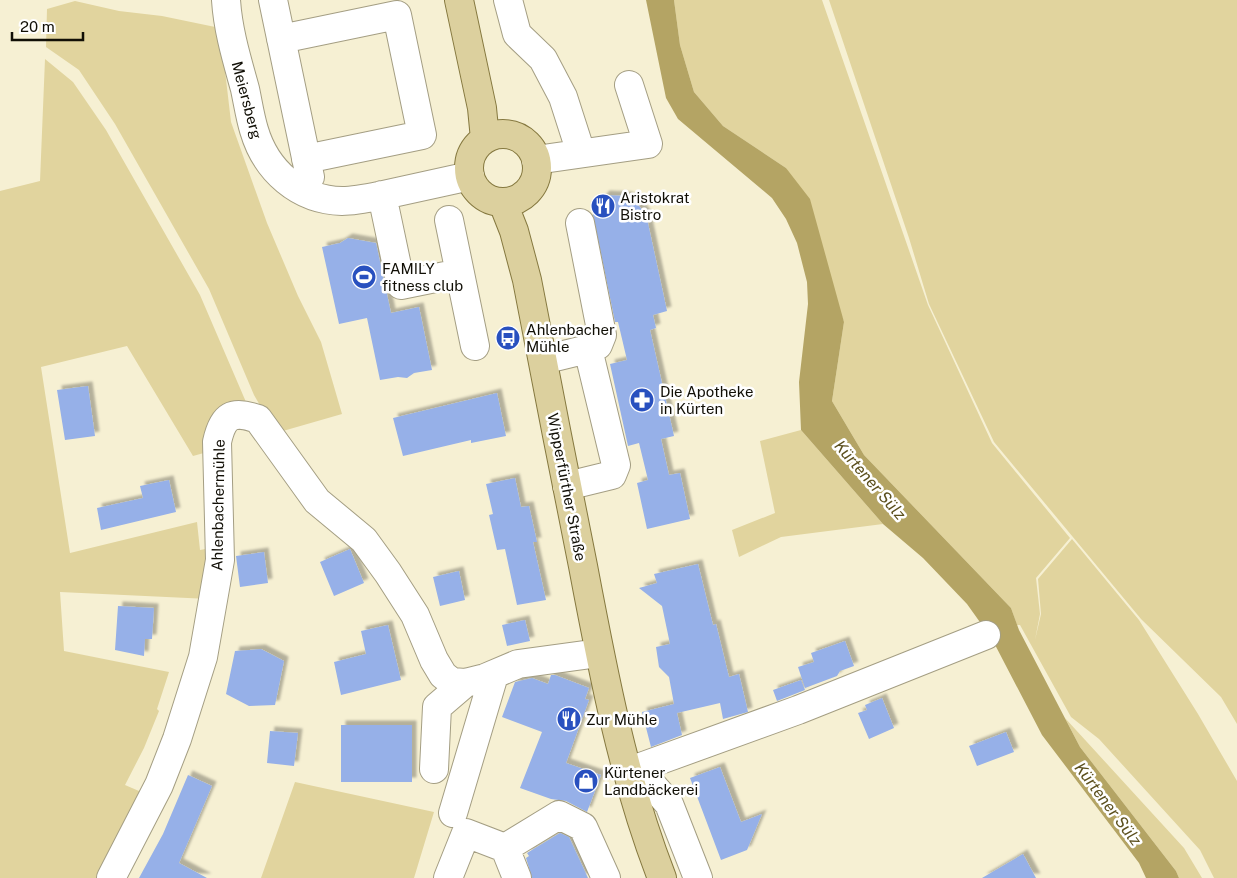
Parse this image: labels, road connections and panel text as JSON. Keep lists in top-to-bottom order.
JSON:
{
  "streets": {
    "main road": ["Wipperfürther Straße"],
    "street": ["Meiersberg", "Ahlenbachermühle"]
  },
  "crossings": [
    ["Meiersberg", "Wipperfürther Straße"]
  ],
  "water": ["Kürtener Sülz"],
  "places": {
    "restaurant": ["Aristokrat Bistro", "Zur Mühle"],
    "sports": ["FAMILY fitness club"],
    "bus stop": ["Ahlenbacher Mühle"],
    "pharmacy": ["Die Apotheke in Kürten"],
    "shop": ["Kürtener Landbäckerei"]
  },
  "scale_bar": "20 m"
}
